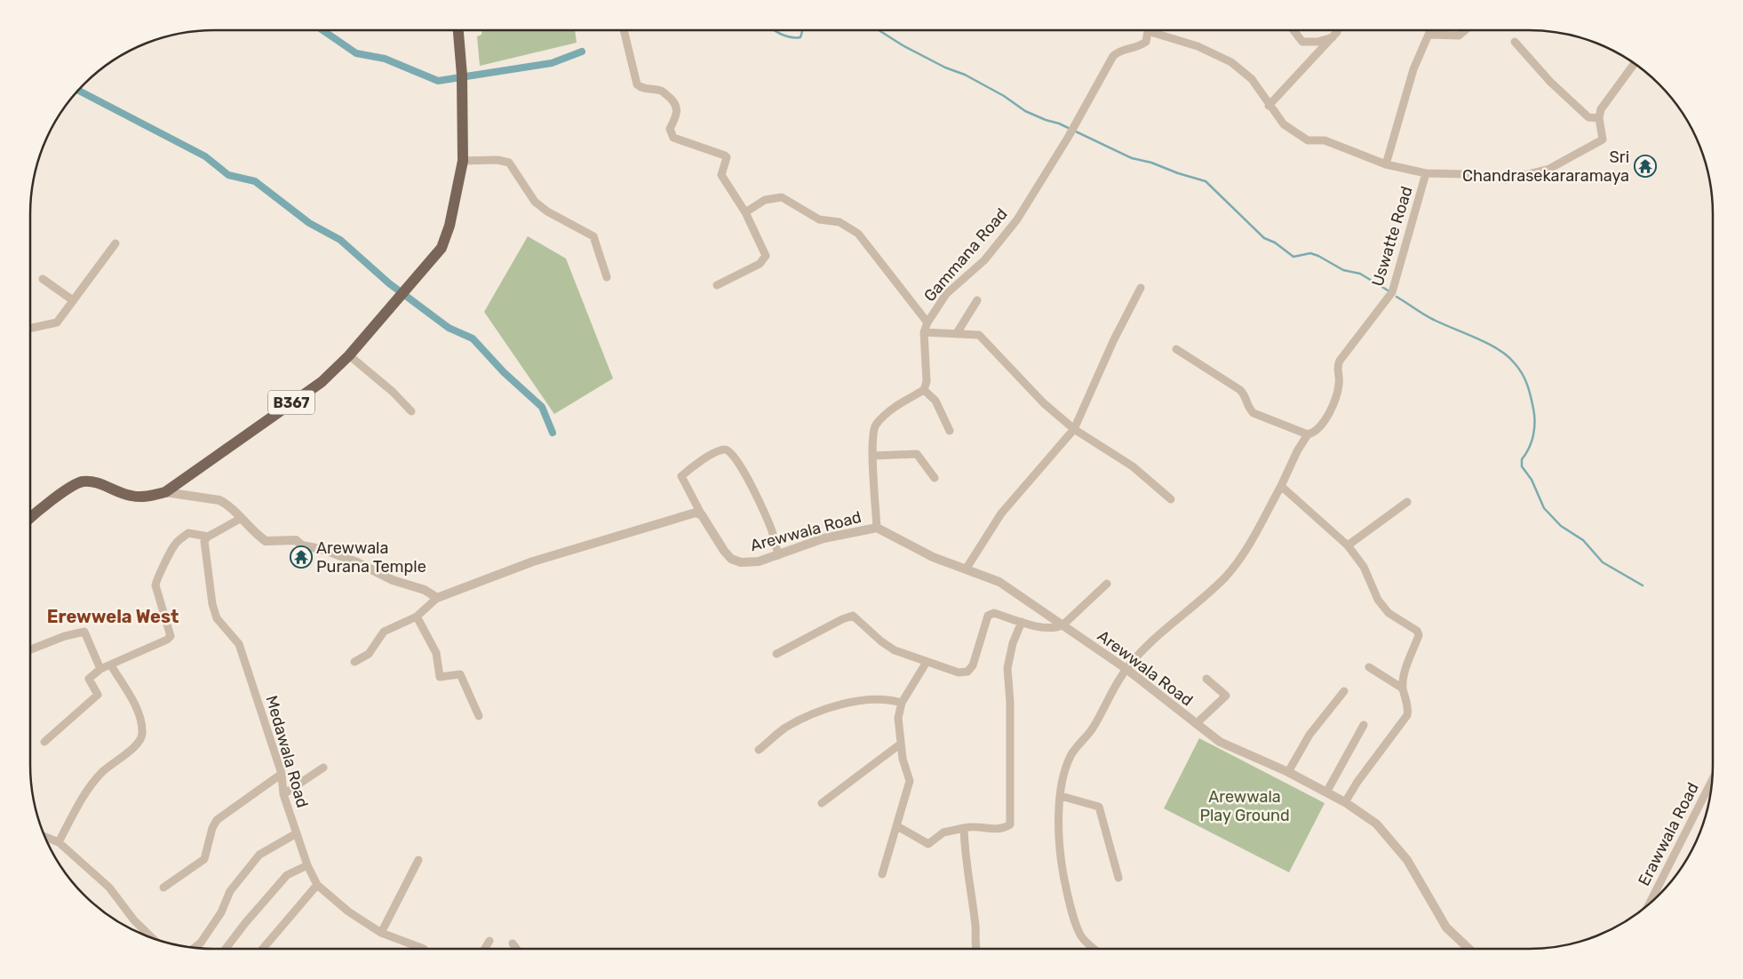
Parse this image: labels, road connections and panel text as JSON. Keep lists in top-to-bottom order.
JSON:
{
  "streets": {
    "main road": ["B367"],
    "street": [
      "Uswatte Road",
      "Gammana Road",
      "Arewwala Road",
      "Medawala Road",
      "Erawwala Road"
    ]
  },
  "crossings": [
    ["Uswatte Road", "Arewwala Road"]
  ],
  "districts": ["Erewwela West"],
  "parks": ["Arewwala Play Ground"],
  "places": {
    "temple": ["Sri Chandrasekararamaya", "Arewwala Purana Temple"]
  }
}
